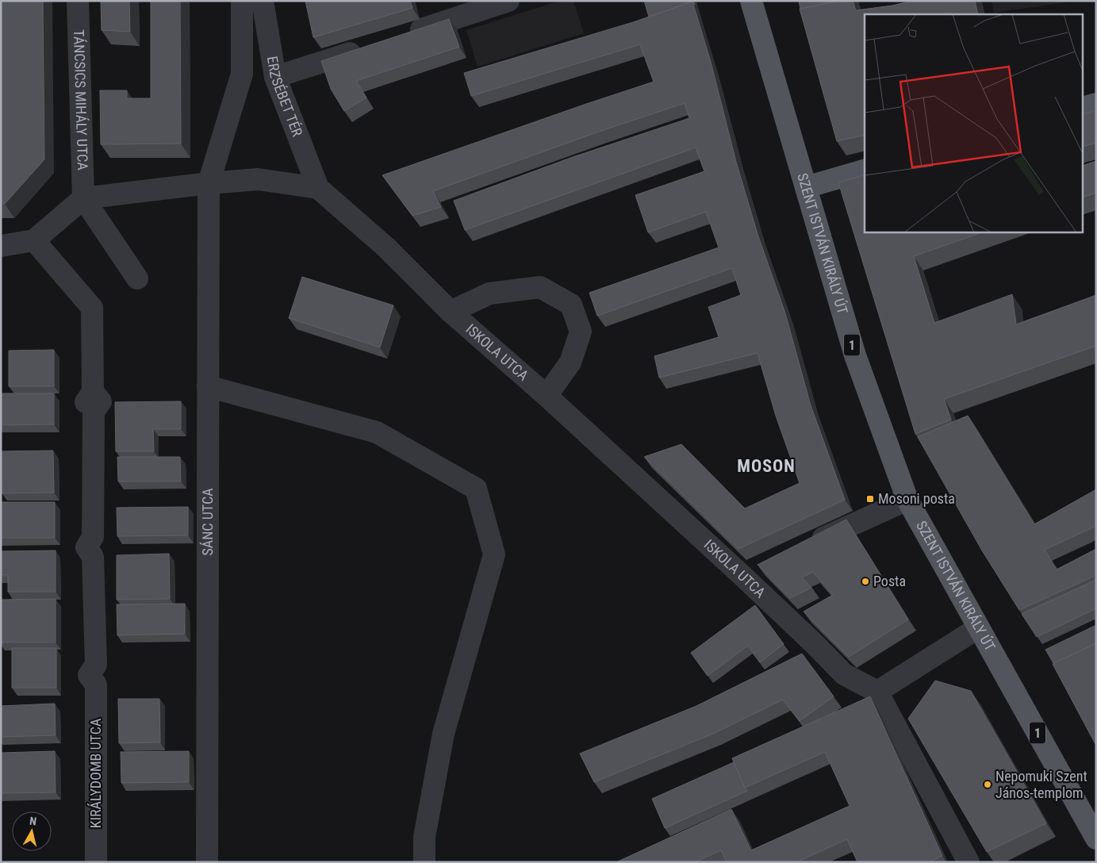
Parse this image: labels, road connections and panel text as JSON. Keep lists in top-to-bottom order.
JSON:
{
  "streets": {
    "main road": ["SZENT ISTVÁN KIRÁLY ÚT", "1"],
    "street": [
      "ERZSÉBET TÉR",
      "TÁNCSICS MIHÁLY UTCA",
      "ISKOLA UTCA",
      "SÁNC UTCA",
      "KIRÁLYDOMB UTCA"
    ]
  },
  "crossings": [
    ["ERZSÉBET TÉR", "ISKOLA UTCA"]
  ],
  "districts": ["MOSON"],
  "places": {
    "transit": ["Mosoni posta"],
    "other": ["Posta", "Nepomuki Szent János-templom"]
  },
  "north": "top"
}
